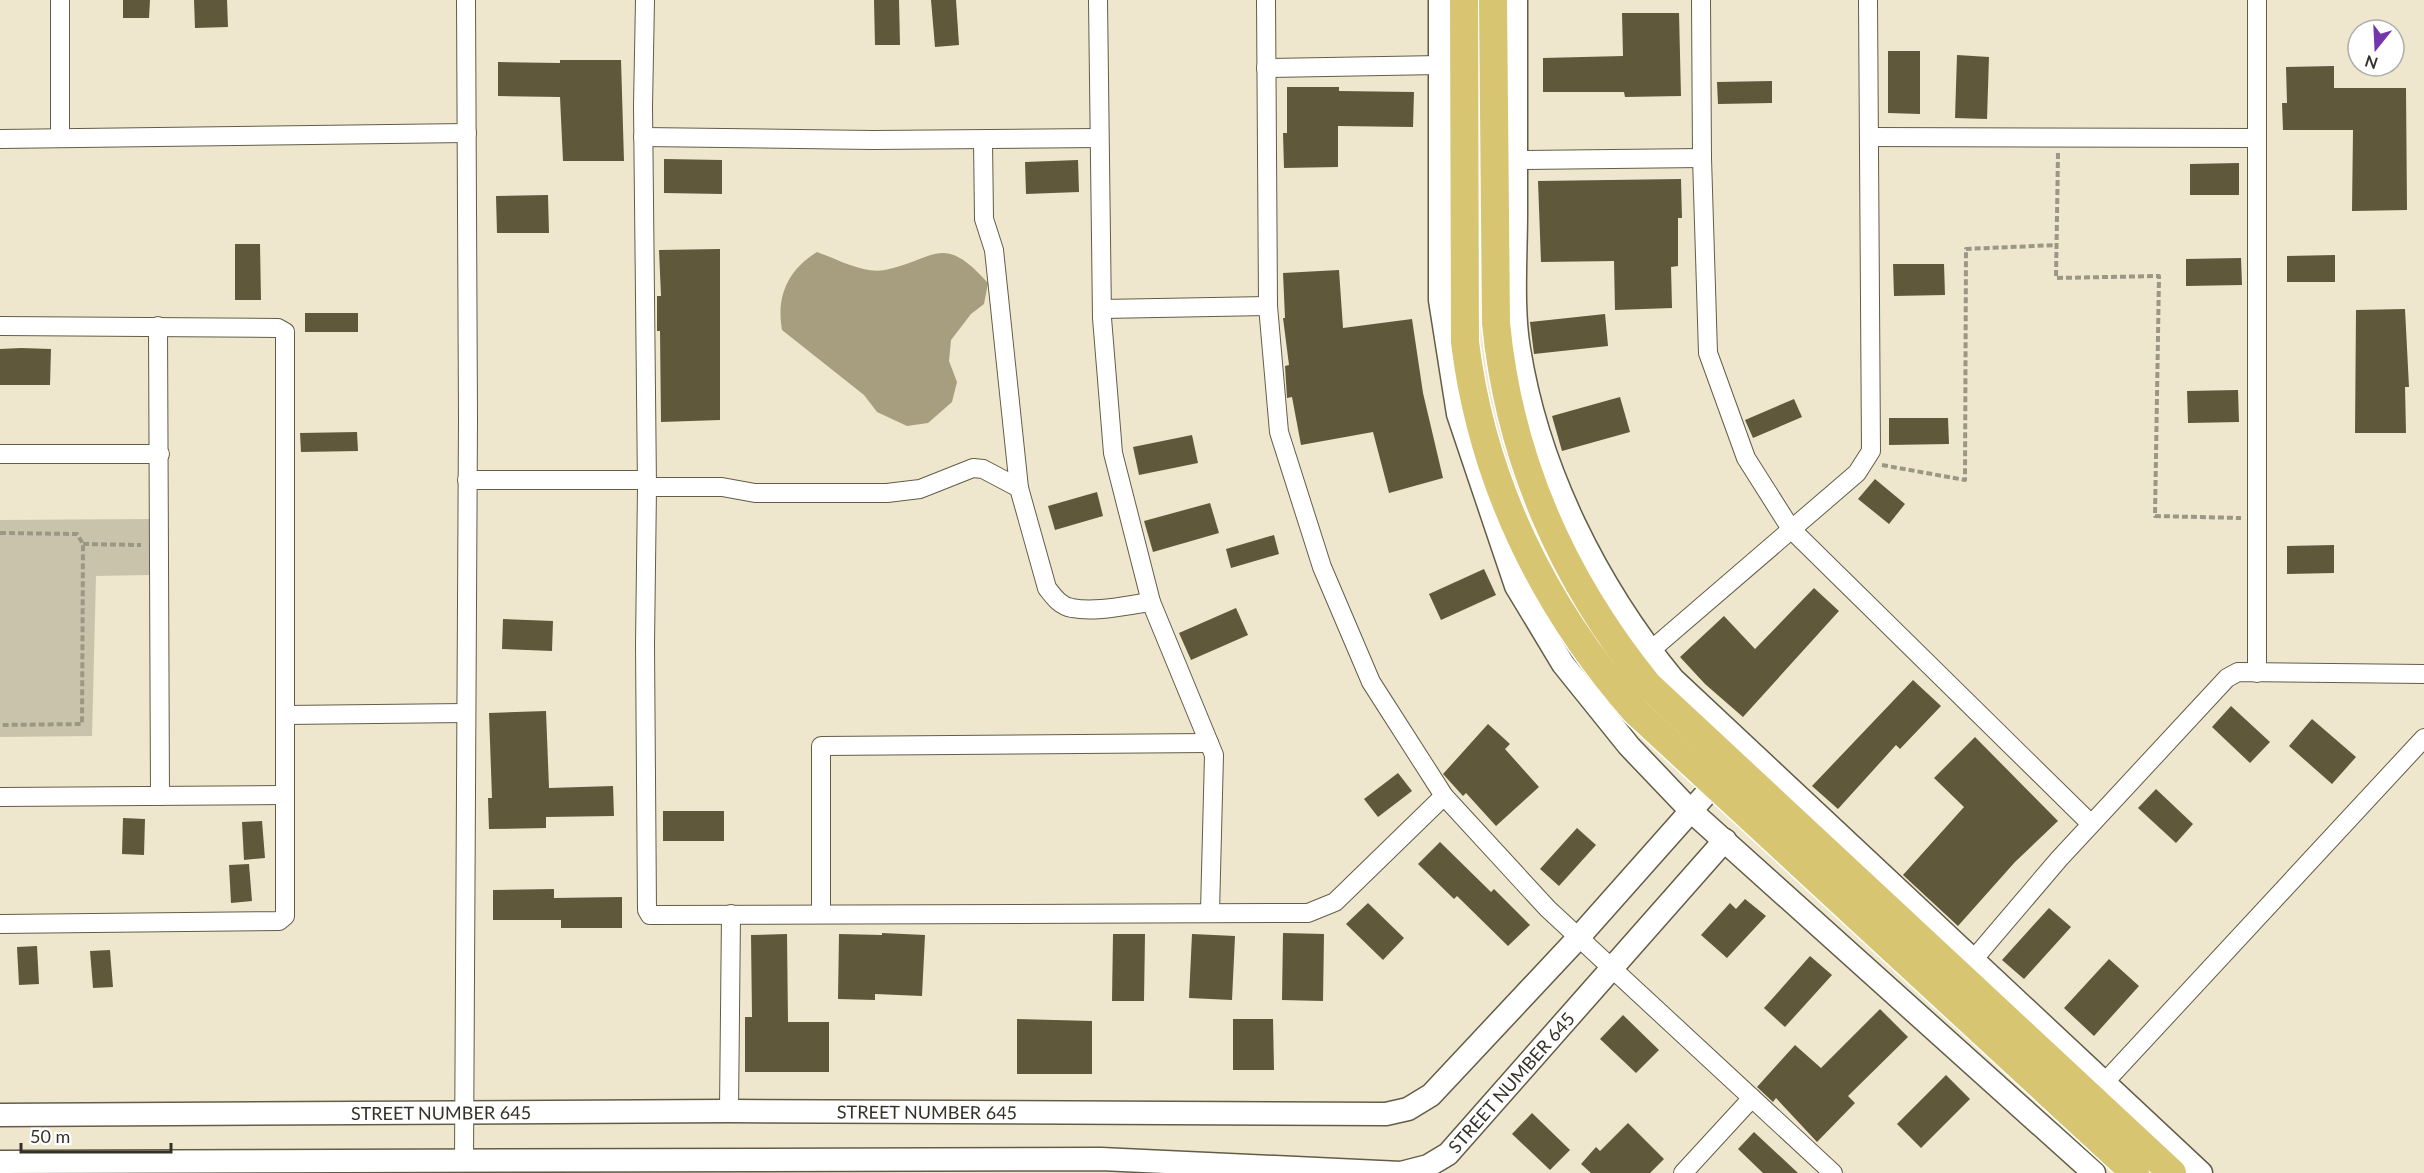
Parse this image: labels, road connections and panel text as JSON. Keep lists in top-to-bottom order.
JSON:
{
  "streets": {
    "street": ["STREET NUMBER 645"]
  },
  "scale_bar": "50 m",
  "north": "bottom"
}
